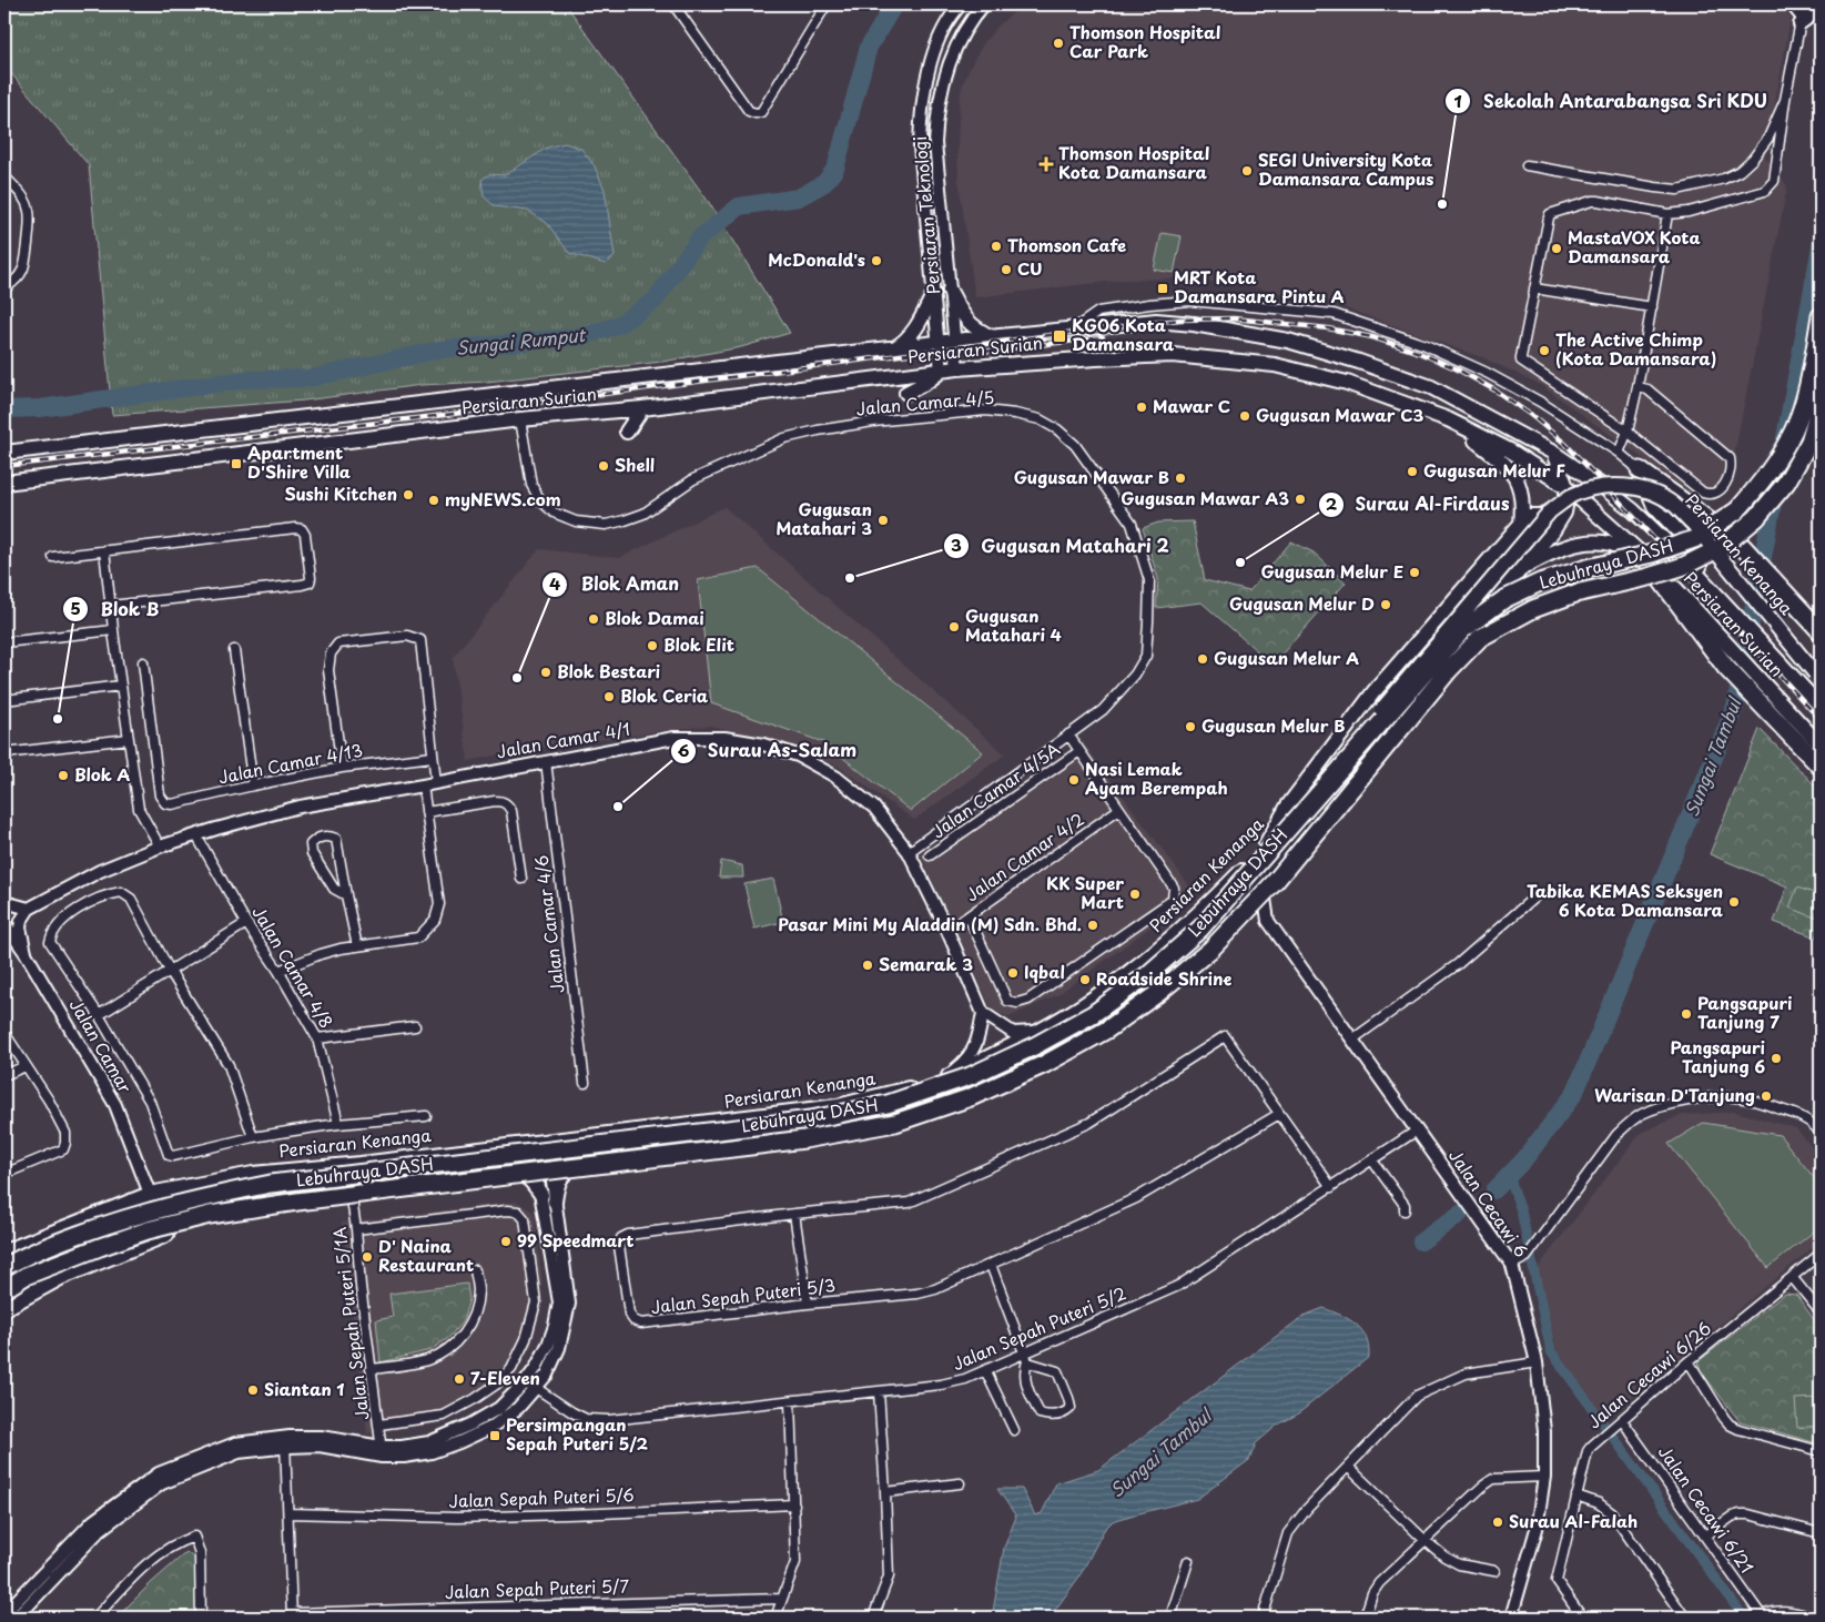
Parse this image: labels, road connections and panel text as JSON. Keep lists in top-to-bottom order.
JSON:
{
  "streets": {
    "highway": ["Lebuhraya DASH"],
    "main road": ["Persiaran Surian", "Persiaran Kenanga"],
    "street": [
      "Persiaran Teknologi",
      "Jalan Camar 4/5",
      "Jalan Camar 4/1",
      "Jalan Camar 4/13",
      "Jalan Camar 4/5A",
      "Jalan Camar 4/2",
      "Jalan Camar 4/6",
      "Jalan Camar 4/8",
      "Jalan Camar",
      "Jalan Cecawi 6",
      "Jalan Sepah Puteri 5/3",
      "Jalan Sepah Puteri 5/1A",
      "Jalan Sepah Puteri 5/2",
      "Jalan Cecawi 6/26",
      "Jalan Sepah Puteri 5/6",
      "Jalan Cecawi 6/21",
      "Jalan Sepah Puteri 5/7"
    ]
  },
  "crossings": [
    ["Persiaran Teknologi", "Persiaran Surian"],
    ["Persiaran Surian", "Jalan Camar 4/5"],
    ["Jalan Camar 4/5", "Jalan Camar 4/1"],
    ["Persiaran Kenanga", "Jalan Camar"],
    ["Jalan Camar 4/1", "Jalan Camar 4/2"],
    ["Jalan Camar 4/1", "Jalan Camar 4/6"],
    ["Jalan Camar 4/1", "Jalan Camar 4/8"],
    ["Jalan Cecawi 6", "Jalan Sepah Puteri 5/2"],
    ["Jalan Cecawi 6/26", "Jalan Cecawi 6/21"]
  ],
  "water": ["Sungai Rumput", "Sungai Tambul"],
  "places": {
    "other": [
      "Thomson Hospital Car Park",
      "SEGI University Kota Damansara Campus",
      "Sekolah Antarabangsa Sri KDU",
      "Thomson Cafe",
      "MastaVOX Kota Damansara",
      "McDonald's",
      "CU",
      "The Active Chimp (Kota Damansara)",
      "Mawar C",
      "Gugusan Mawar C3",
      "Shell",
      "Gugusan Melur F",
      "Gugusan Mawar B",
      "Sushi Kitchen",
      "Gugusan Mawar A3",
      "myNEWS.com",
      "Gugusan Matahari 3",
      "Surau Al-Firdaus",
      "Gugusan Melur E",
      "Gugusan Matahari 2",
      "Gugusan Melur D",
      "Blok Damai",
      "Gugusan Matahari 4",
      "Blok Elit",
      "Gugusan Melur A",
      "Blok Bestari",
      "Blok Aman",
      "Blok Ceria",
      "Blok B",
      "Gugusan Melur B",
      "Blok A",
      "Nasi Lemak Ayam Berempah",
      "Surau As-Salam",
      "KK Super Mart",
      "Tabika KEMAS Seksyen 6 Kota Damansara",
      "Pasar Mini My Aladdin (M) Sdn. Bhd.",
      "Semarak 3",
      "Iqbal",
      "Roadside Shrine",
      "Pangsapuri Tanjung 7",
      "Pangsapuri Tanjung 6",
      "Warisan D'Tanjung",
      "99 Speedmart",
      "D' Naina Restaurant",
      "7-Eleven",
      "Siantan 1",
      "Surau Al-Falah"
    ],
    "health": ["Thomson Hospital Kota Damansara"],
    "transit": [
      "MRT Kota Damansara Pintu A",
      "KG06 Kota Damansara",
      "Apartment D'Shire Villa",
      "Persimpangan Sepah Puteri 5/2"
    ]
  }
}
